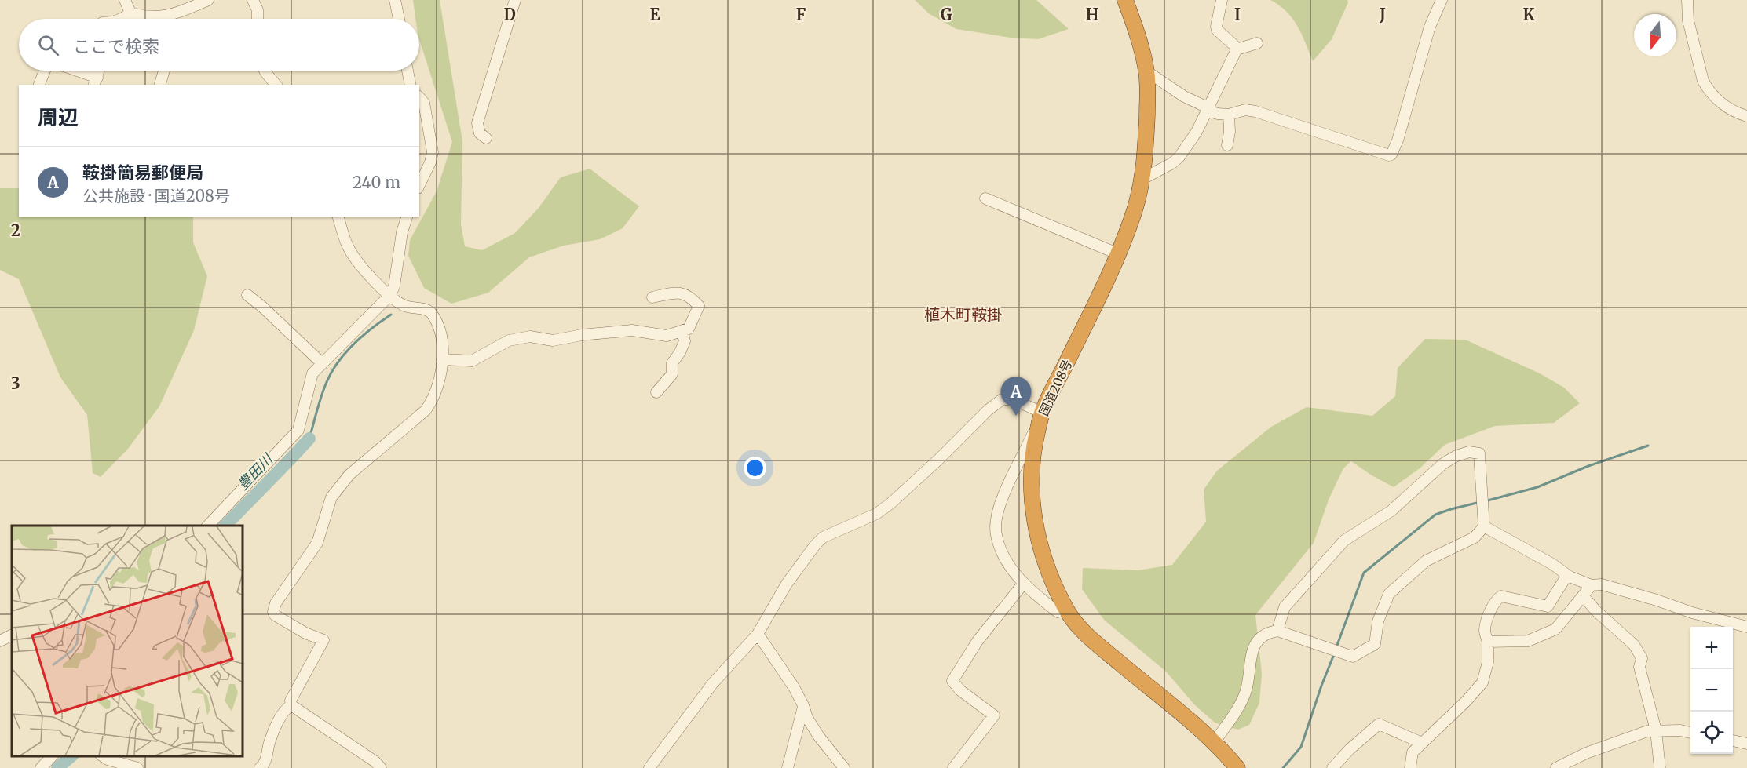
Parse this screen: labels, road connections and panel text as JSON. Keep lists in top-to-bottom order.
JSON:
{
  "streets": {
    "highway": ["国道208号"]
  },
  "districts": ["植木町鞍掛"],
  "water": ["豊田川"],
  "north": "bottom",
  "page": {
    "search": "ここで検索",
    "heading": "周辺",
    "list": [
      {
        "mark": "A",
        "name": "鞍掛簡易郵便局",
        "note": "公共施設 · 国道208号",
        "value": "240 m"
      }
    ],
    "pins": "A",
    "map_buttons": ["+", "−"]
  },
  "grid": {
    "columns": [
      "D",
      "E",
      "F",
      "G",
      "H",
      "I",
      "J",
      "K"
    ],
    "rows": ["2", "3"]
  }
}
